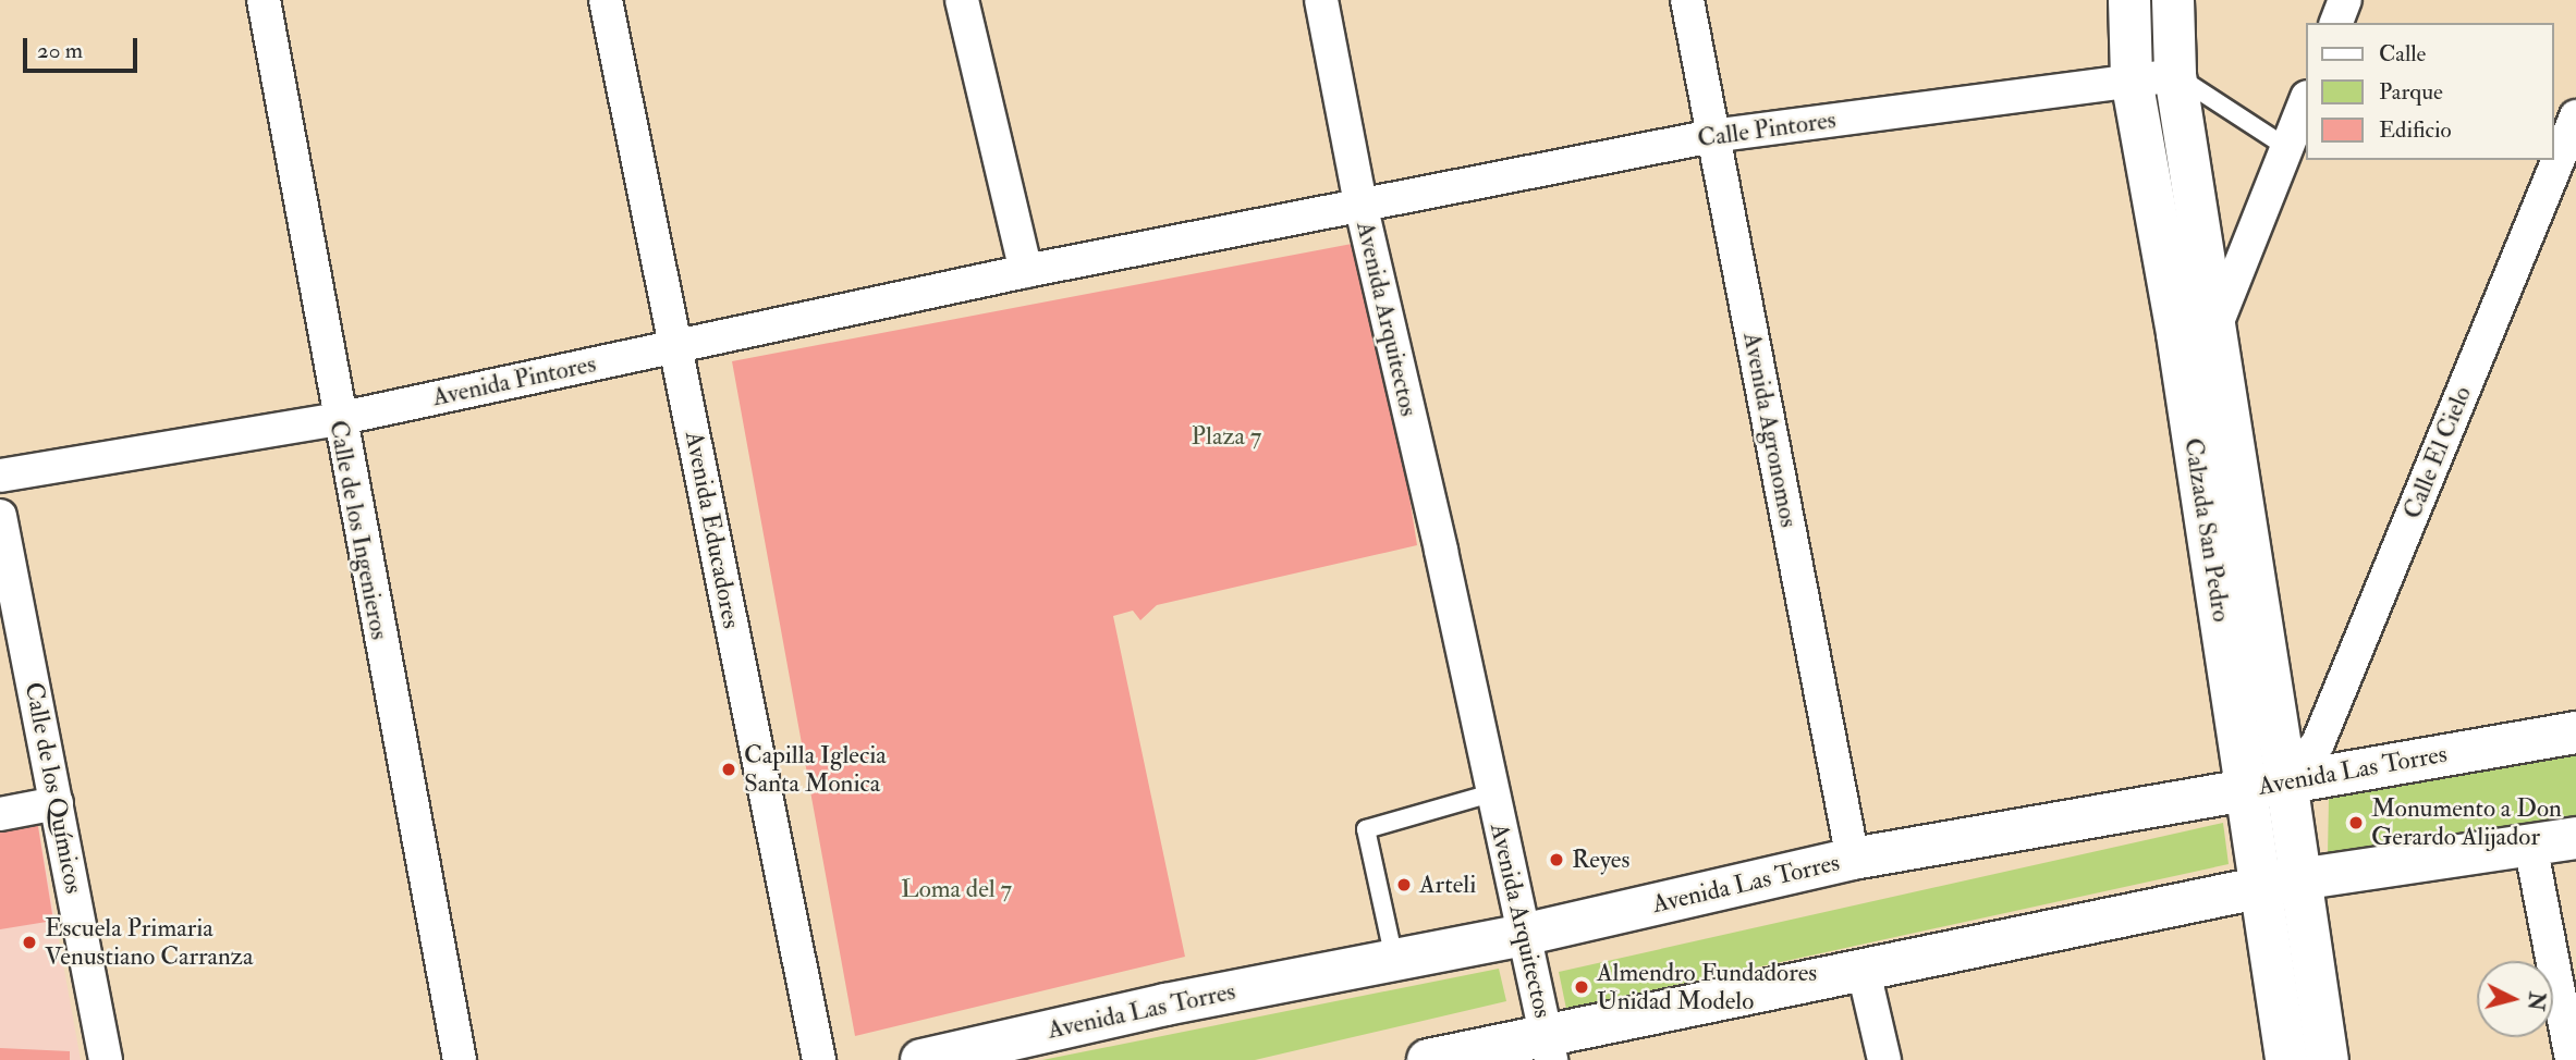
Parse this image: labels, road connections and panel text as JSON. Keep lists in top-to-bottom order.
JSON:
{
  "streets": {
    "main road": ["Calzada San Pedro", "Avenida Las Torres"],
    "street": [
      "Calle Pintores",
      "Avenida Arquitectos",
      "Avenida Pintores",
      "Avenida Agronomos",
      "Calle El Cielo",
      "Calle de los Ingenieros",
      "Avenida Educadores",
      "Calle de los Químicos"
    ]
  },
  "crossings": [
    ["Calle Pintores", "Avenida Arquitectos"],
    ["Calle Pintores", "Avenida Agronomos"],
    ["Calle Pintores", "Calzada San Pedro"],
    ["Avenida Arquitectos", "Avenida Pintores"],
    ["Avenida Arquitectos", "Avenida Las Torres"],
    ["Avenida Pintores", "Calle de los Ingenieros"],
    ["Avenida Pintores", "Avenida Educadores"],
    ["Avenida Agronomos", "Avenida Las Torres"],
    ["Calle El Cielo", "Calzada San Pedro"],
    ["Calle El Cielo", "Avenida Las Torres"],
    ["Calzada San Pedro", "Avenida Las Torres"]
  ],
  "parks": ["Plaza 7", "Loma del 7"],
  "places": [
    "Capilla Iglecia Santa Monica",
    "Monumento a Don Gerardo Alijador",
    "Reyes",
    "Arteli",
    "Escuela Primaria Venustiano Carranza",
    "Almendro Fundadores Unidad Modelo"
  ],
  "legend": ["Calle", "Parque", "Edificio"],
  "scale_bar": "20 m",
  "north": "right"
}
